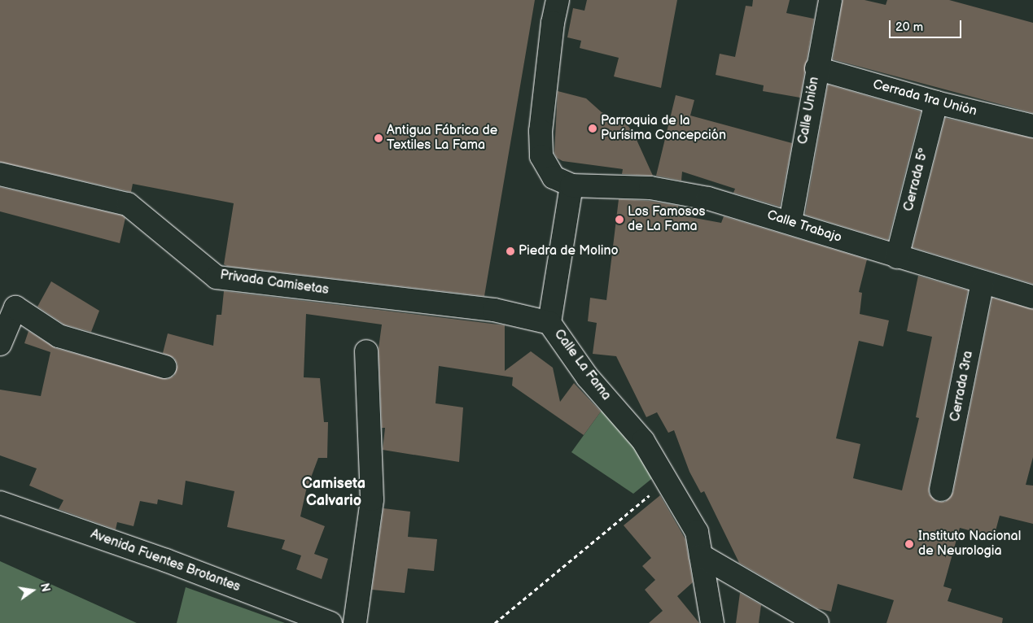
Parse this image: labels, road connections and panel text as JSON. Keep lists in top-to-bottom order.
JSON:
{
  "streets": {
    "street": [
      "Cerrada 1ra Unión",
      "Calle Unión",
      "Cerrada 5º",
      "Calle Trabajo",
      "Privada Camisetas",
      "Calle La Fama",
      "Cerrada 3ra",
      "Avenida Fuentes Brotantes"
    ]
  },
  "crossings": [
    ["Cerrada 1ra Unión", "Calle Unión"],
    ["Cerrada 1ra Unión", "Cerrada 5º"],
    ["Calle Unión", "Calle Trabajo"],
    ["Cerrada 5º", "Calle Trabajo"],
    ["Calle Trabajo", "Calle La Fama"],
    ["Calle Trabajo", "Cerrada 3ra"],
    ["Privada Camisetas", "Calle La Fama"]
  ],
  "districts": ["Camiseta Calvario"],
  "places": [
    "Parroquia de la Purísima Concepción",
    "Antigua Fábrica de Textiles La Fama",
    "Los Famosos de La Fama",
    "Piedra de Molino",
    "Instituto Nacional de Neurologia"
  ],
  "scale_bar": "20 m",
  "north": "right"
}
